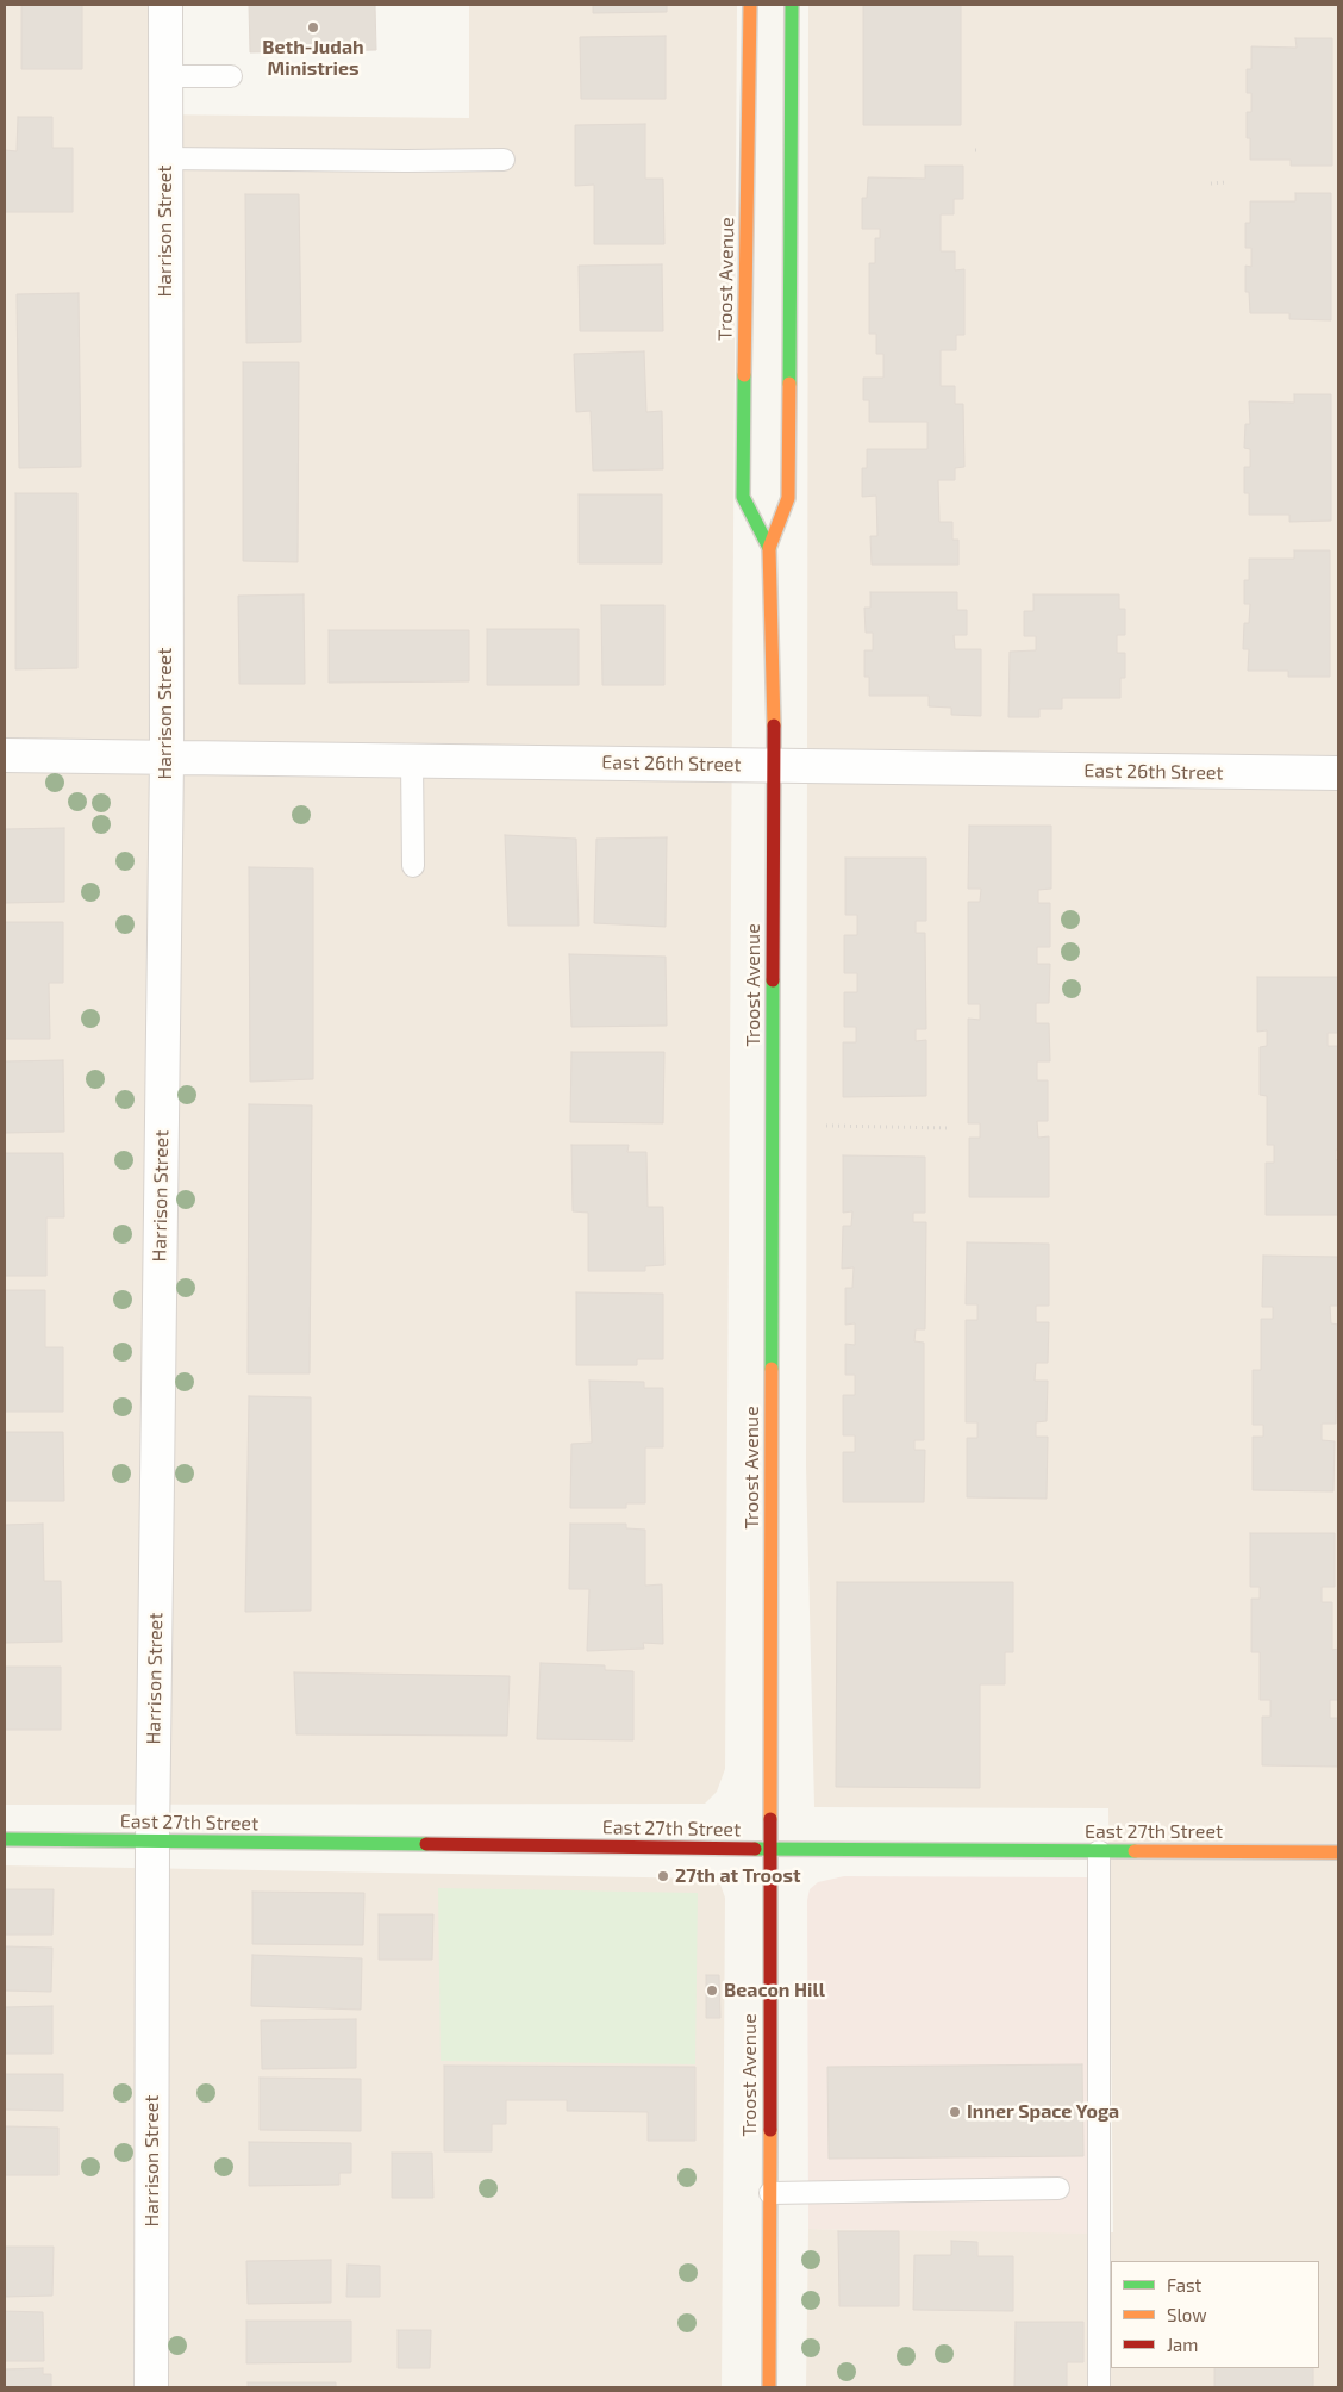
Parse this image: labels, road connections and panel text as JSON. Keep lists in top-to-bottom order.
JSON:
{
  "streets": {
    "main road": ["Troost Avenue", "East 27th Street"],
    "street": ["Harrison Street", "East 26th Street"]
  },
  "crossings": [
    ["Harrison Street", "East 26th Street"],
    ["Harrison Street", "East 27th Street"],
    ["Troost Avenue", "East 26th Street"],
    ["Troost Avenue", "East 27th Street"]
  ],
  "places": [
    "Beth-Judah Ministries",
    "27th at Troost",
    "Beacon Hill",
    "Inner Space Yoga"
  ],
  "legend": ["Fast", "Slow", "Jam"]
}
